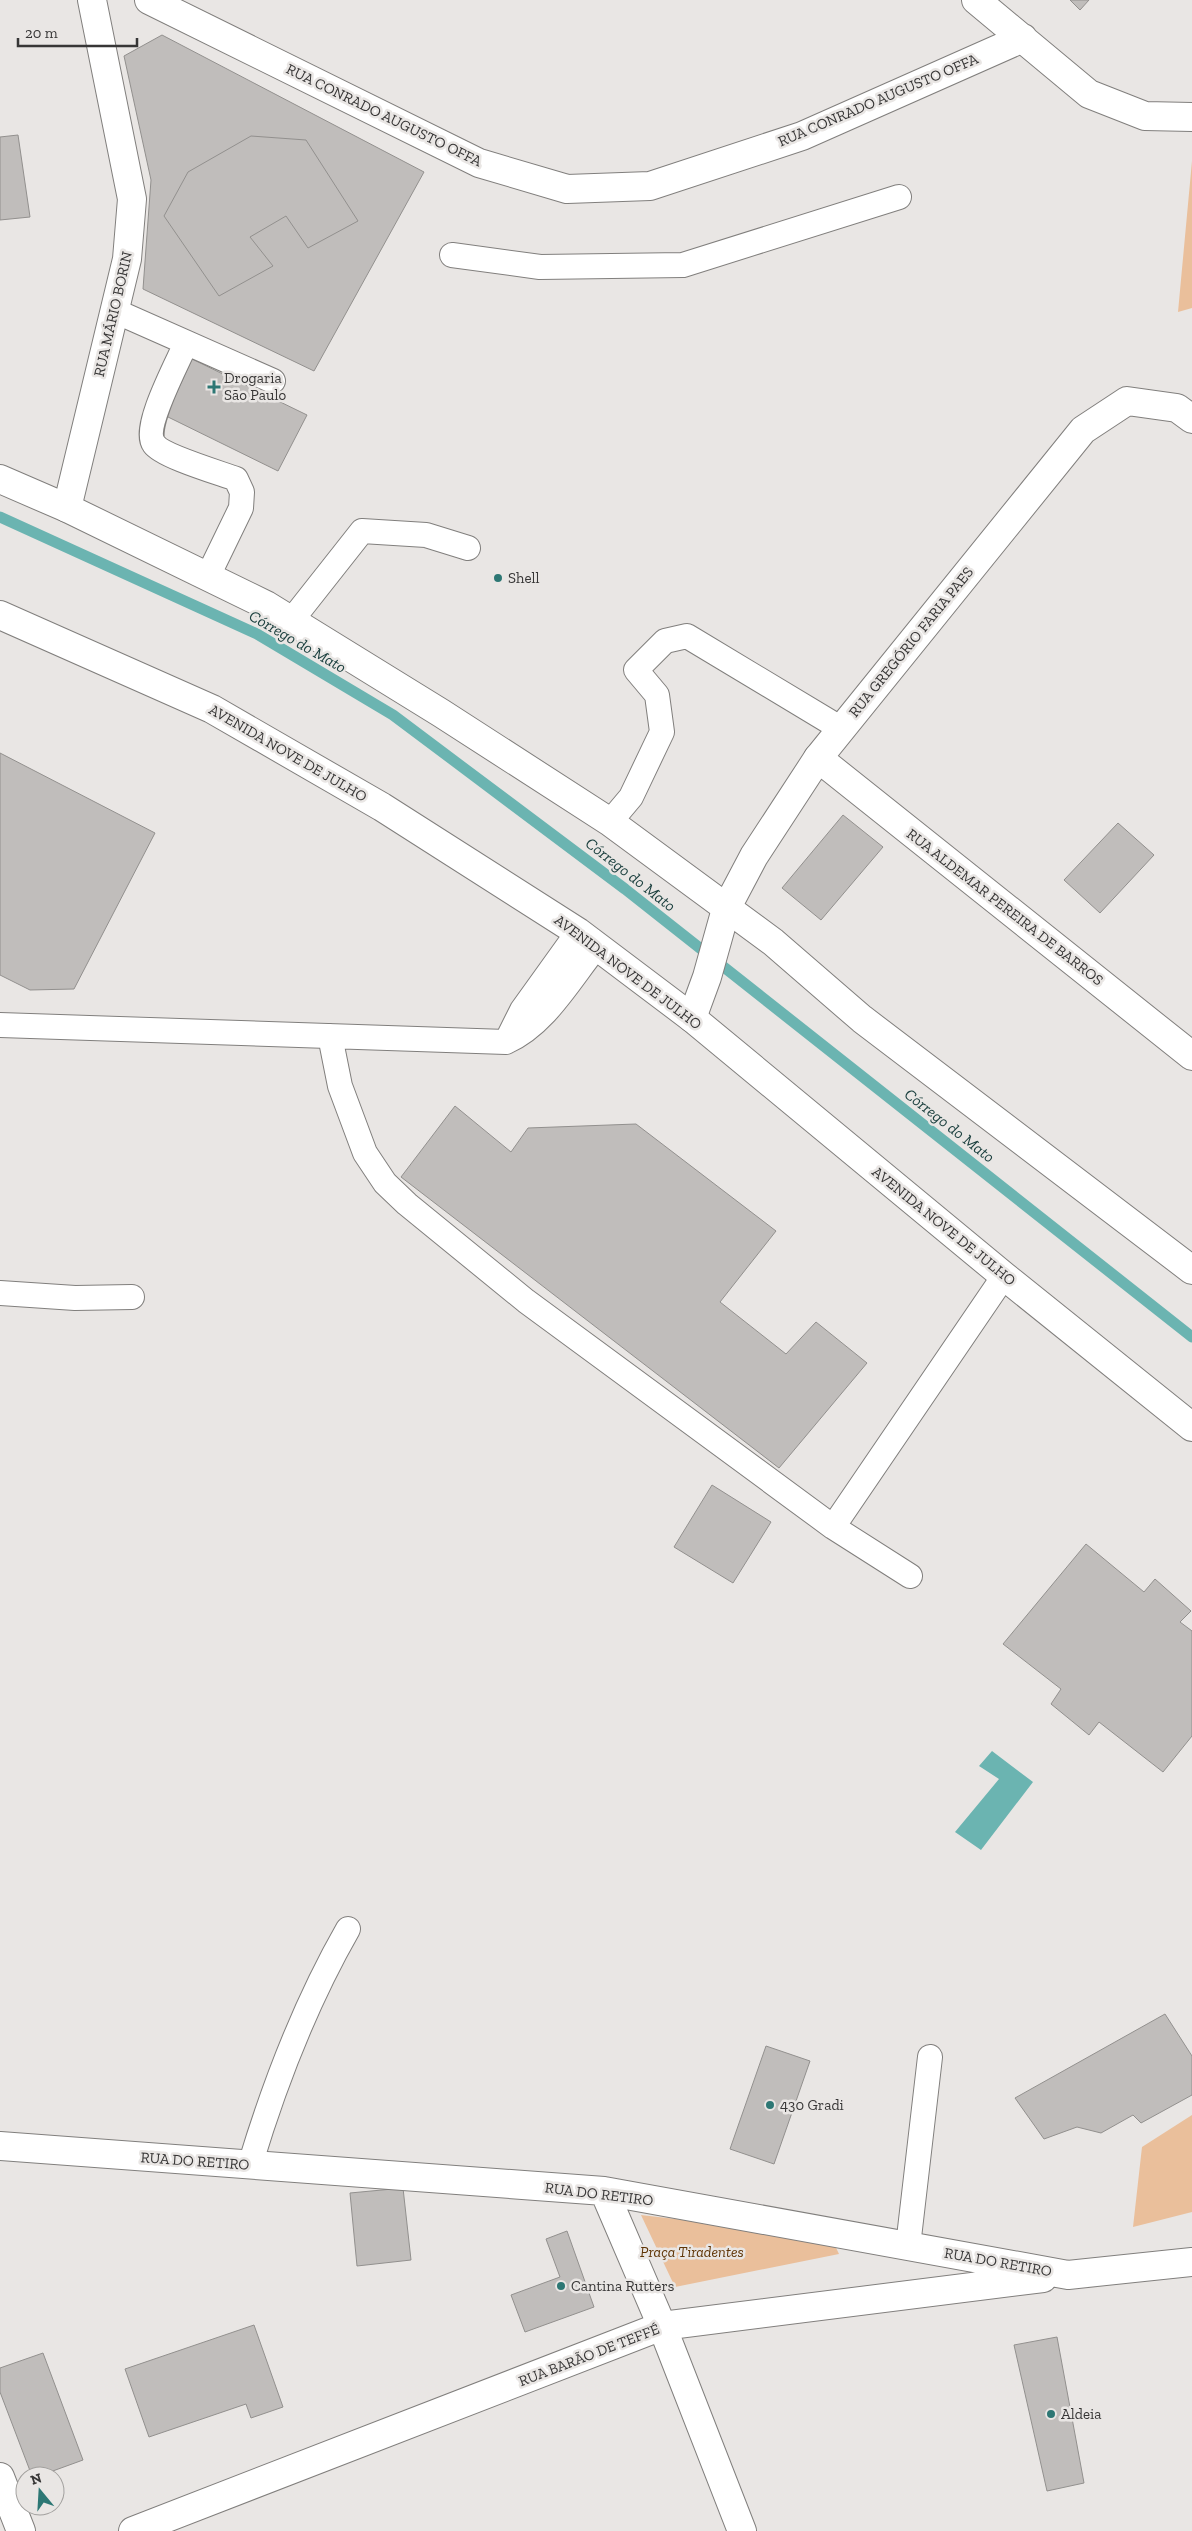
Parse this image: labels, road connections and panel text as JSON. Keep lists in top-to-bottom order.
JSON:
{
  "streets": {
    "main road": [
      "RUA CONRADO AUGUSTO OFFA",
      "RUA MÁRIO BORIN",
      "RUA GREGÓRIO FARIA PAES",
      "AVENIDA NOVE DE JULHO",
      "RUA ALDEMAR PEREIRA DE BARROS",
      "RUA DO RETIRO",
      "RUA BARÃO DE TEFFÉ"
    ]
  },
  "crossings": [
    ["RUA GREGÓRIO FARIA PAES", "AVENIDA NOVE DE JULHO"],
    ["RUA GREGÓRIO FARIA PAES", "RUA ALDEMAR PEREIRA DE BARROS"],
    ["RUA DO RETIRO", "RUA BARÃO DE TEFFÉ"]
  ],
  "water": ["Córrego do Mato"],
  "parks": ["Praça Tiradentes"],
  "places": {
    "health": ["Drogaria São Paulo"],
    "other": [
      "Shell",
      "430 Gradi",
      "Cantina Rutters",
      "Aldeia"
    ]
  },
  "scale_bar": "20 m",
  "north": "top"
}
